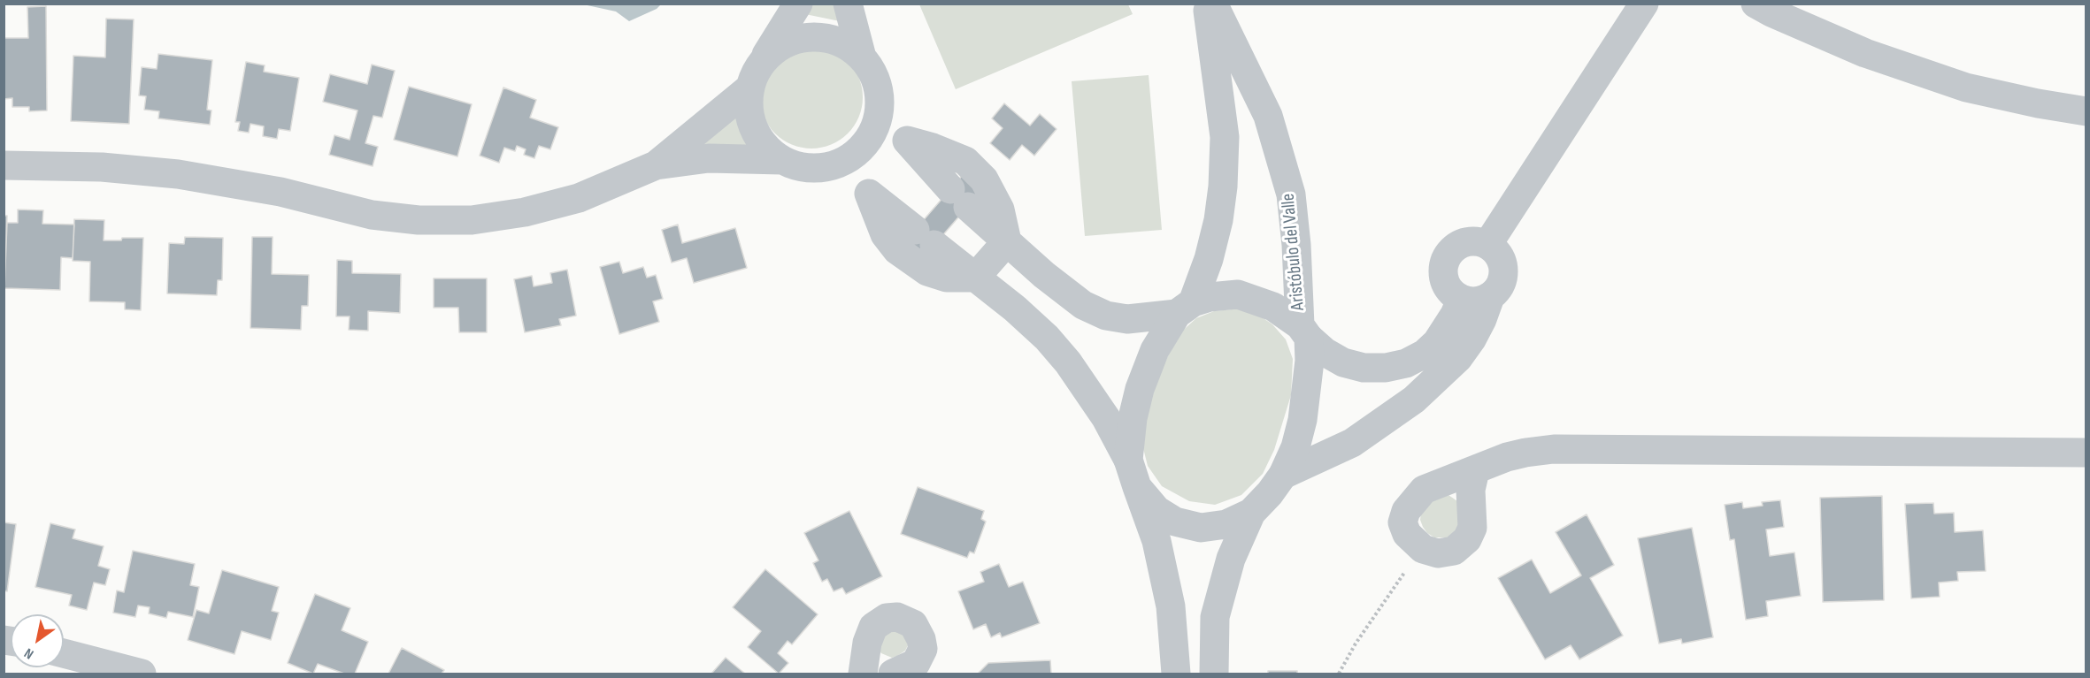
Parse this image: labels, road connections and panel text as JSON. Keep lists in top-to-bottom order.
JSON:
{
  "streets": {
    "street": ["Aristóbulo del Valle"]
  },
  "north": "bottom left"
}
